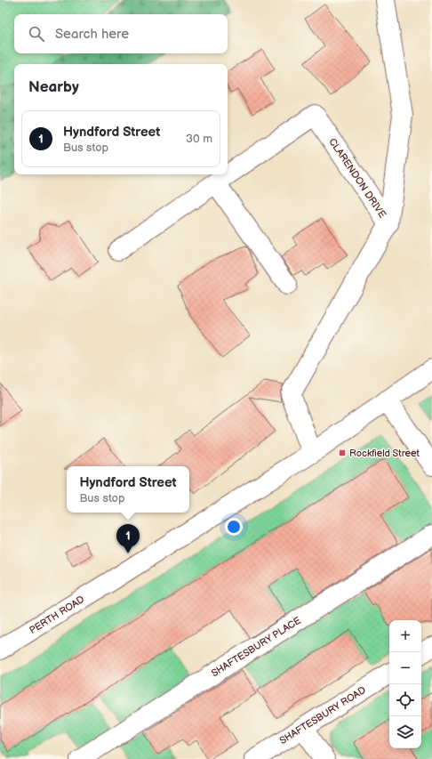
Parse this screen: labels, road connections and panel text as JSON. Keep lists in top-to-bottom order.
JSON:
{
  "streets": {
    "street": [
      "CLARENDON DRIVE",
      "PERTH ROAD",
      "SHAFTESBURY PLACE",
      "SHAFTESBURY ROAD"
    ]
  },
  "crossings": [
    ["CLARENDON DRIVE", "PERTH ROAD"]
  ],
  "places": {
    "transit": ["Rockfield Street"]
  },
  "page": {
    "search": "Search here",
    "heading": "Nearby",
    "list": [
      {
        "mark": "1",
        "name": "Hyndford Street",
        "note": "Bus stop",
        "value": "30 m"
      }
    ],
    "popup": ["Hyndford Street", "Bus stop"],
    "pins": "1",
    "map_buttons": ["+", "−"]
  }
}
